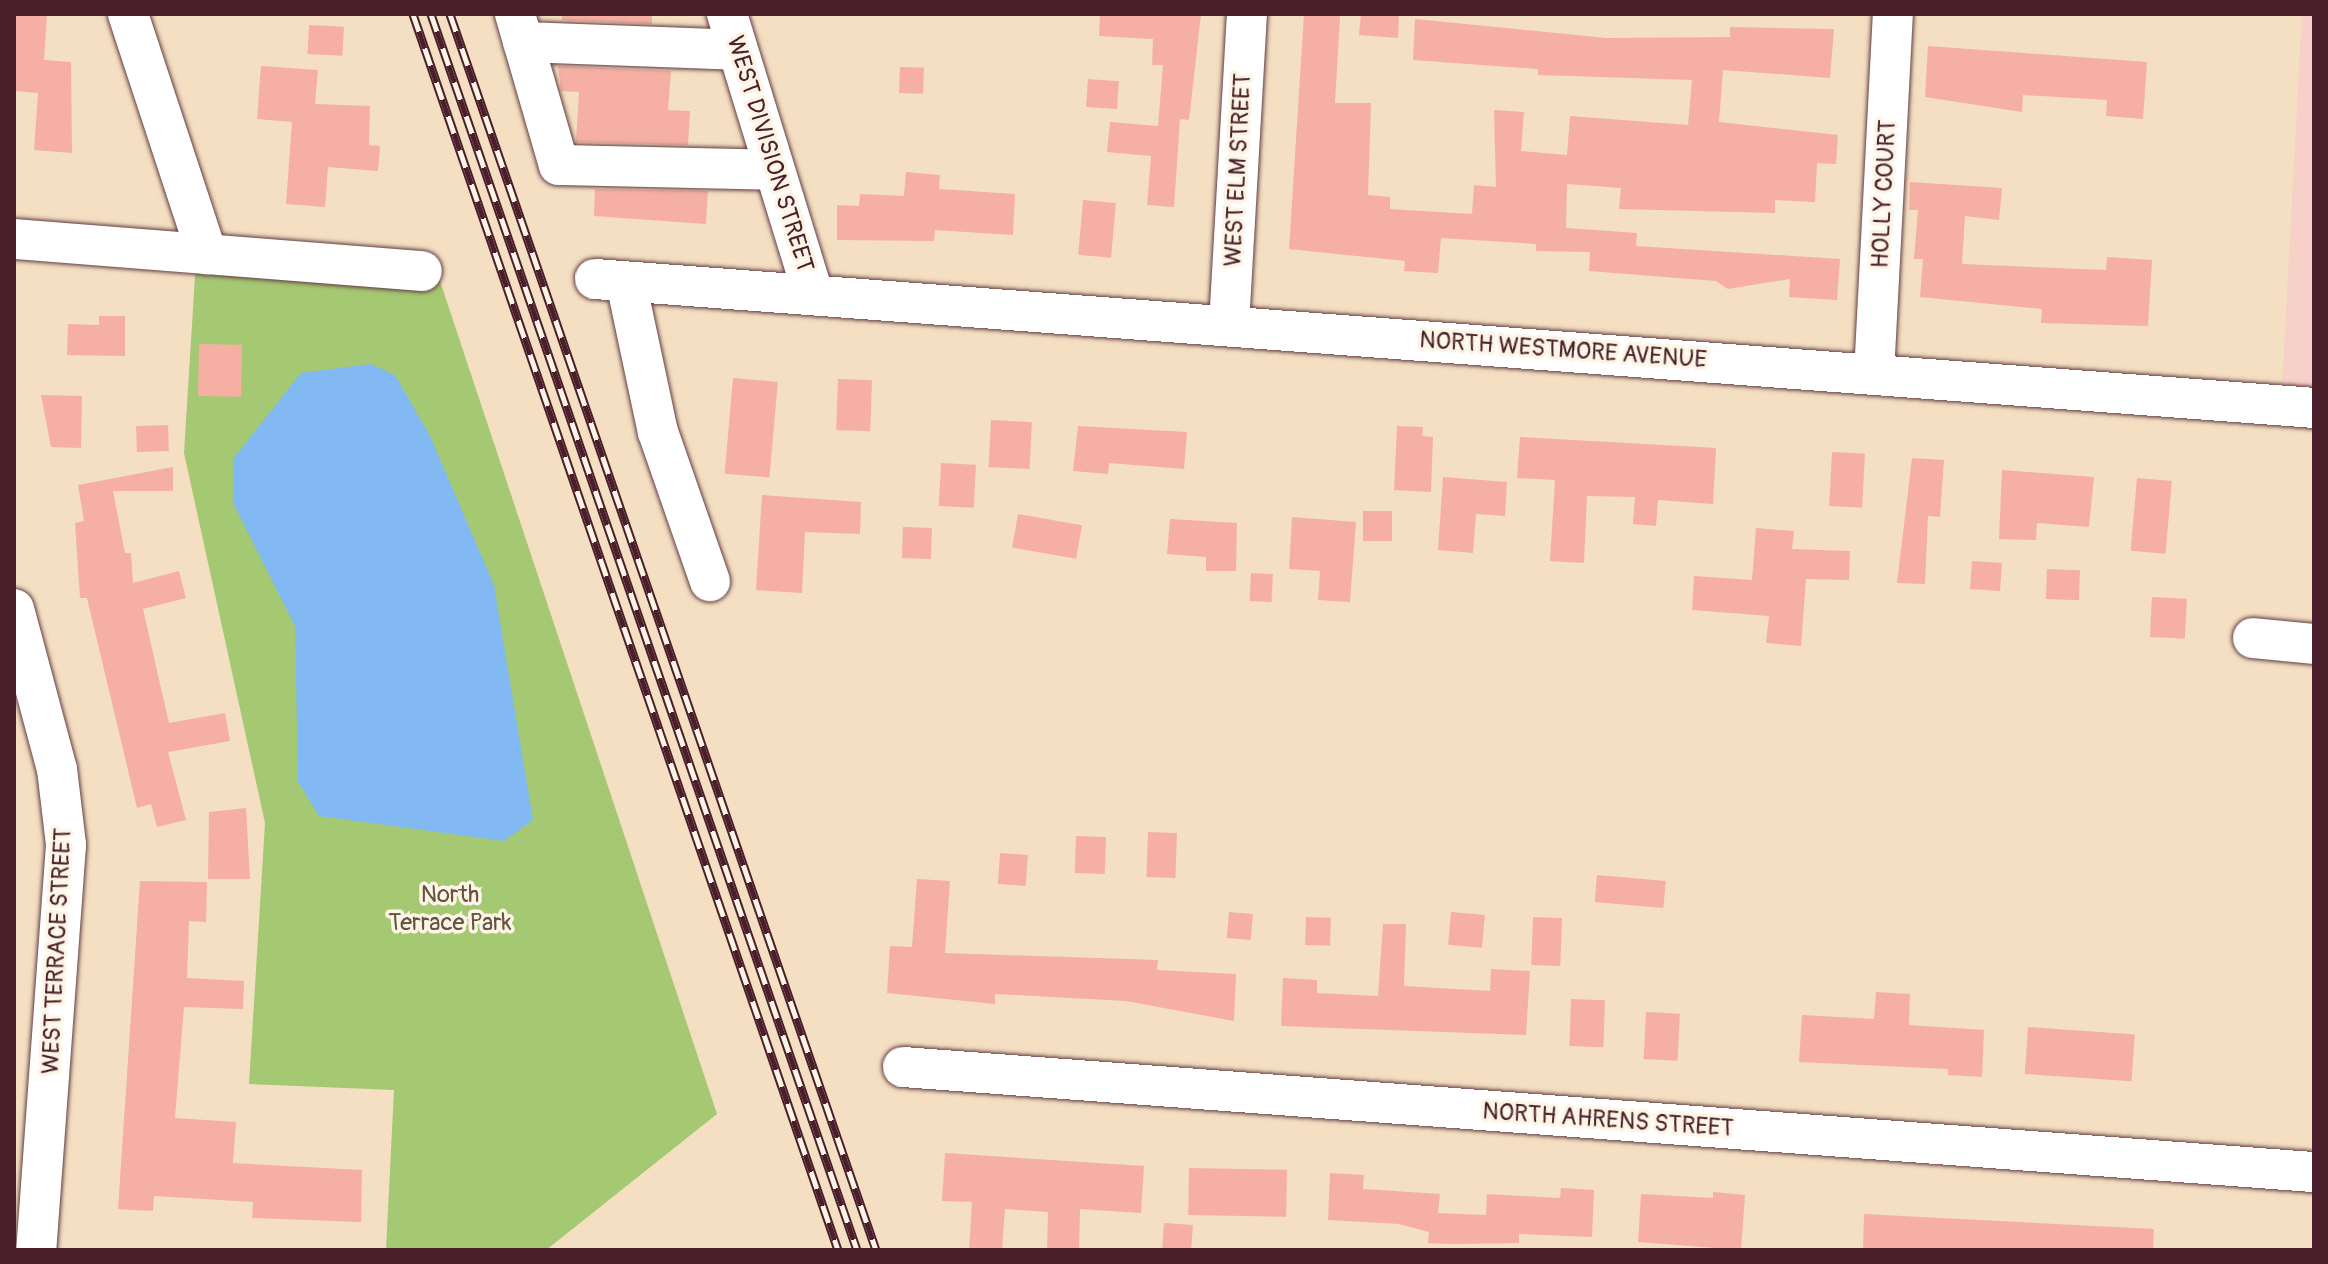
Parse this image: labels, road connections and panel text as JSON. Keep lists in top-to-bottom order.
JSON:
{
  "streets": {
    "street": [
      "WEST DIVISION STREET",
      "WEST ELM STREET",
      "HOLLY COURT",
      "NORTH WESTMORE AVENUE",
      "WEST TERRACE STREET",
      "NORTH AHRENS STREET"
    ]
  },
  "crossings": [
    ["WEST DIVISION STREET", "NORTH WESTMORE AVENUE"],
    ["WEST ELM STREET", "NORTH WESTMORE AVENUE"],
    ["HOLLY COURT", "NORTH WESTMORE AVENUE"]
  ],
  "parks": ["North Terrace Park"]
}
